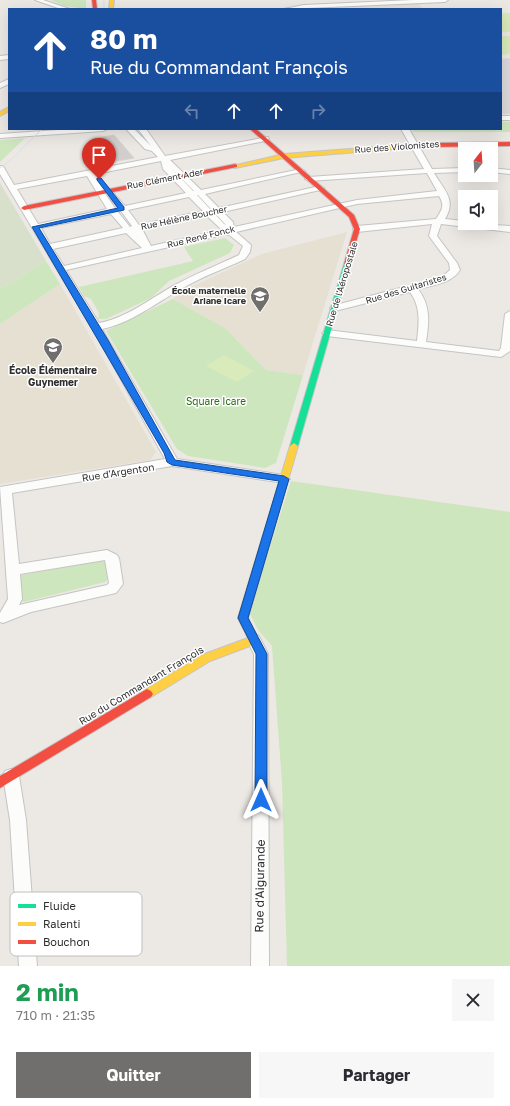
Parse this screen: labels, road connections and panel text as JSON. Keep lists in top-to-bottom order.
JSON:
{
  "streets": {
    "street": [
      "Rue des Violonistes",
      "Rue Clément Ader",
      "Rue Hélène Boucher",
      "Rue René Fonck",
      "Rue de l'Aéropostale",
      "Rue des Guitaristes",
      "Rue d'Argenton",
      "Rue du Commandant François",
      "Rue d'Aigurande"
    ]
  },
  "crossings": [
    ["Rue des Violonistes", "Rue Clément Ader"],
    ["Rue des Violonistes", "Rue de l'Aéropostale"],
    ["Rue des Violonistes", "Rue des Guitaristes"],
    ["Rue Clément Ader", "Rue de l'Aéropostale"],
    ["Rue Hélène Boucher", "Rue de l'Aéropostale"],
    ["Rue René Fonck", "Rue de l'Aéropostale"],
    ["Rue René Fonck", "Rue des Guitaristes"],
    ["Rue de l'Aéropostale", "Rue des Guitaristes"],
    ["Rue de l'Aéropostale", "Rue d'Argenton"],
    ["Rue du Commandant François", "Rue d'Aigurande"]
  ],
  "parks": ["Square Icare"],
  "places": {
    "school or university": ["École maternelle Ariane Icare", "École Élémentaire Guynemer"]
  },
  "legend": ["Fluide", "Ralenti", "Bouchon"],
  "north": "top",
  "page": {
    "turn": ["80 m", "Rue du Commandant François"],
    "heading": ["2 min", "710 m · 21:35"],
    "buttons": ["Quitter", "Partager"]
  }
}
